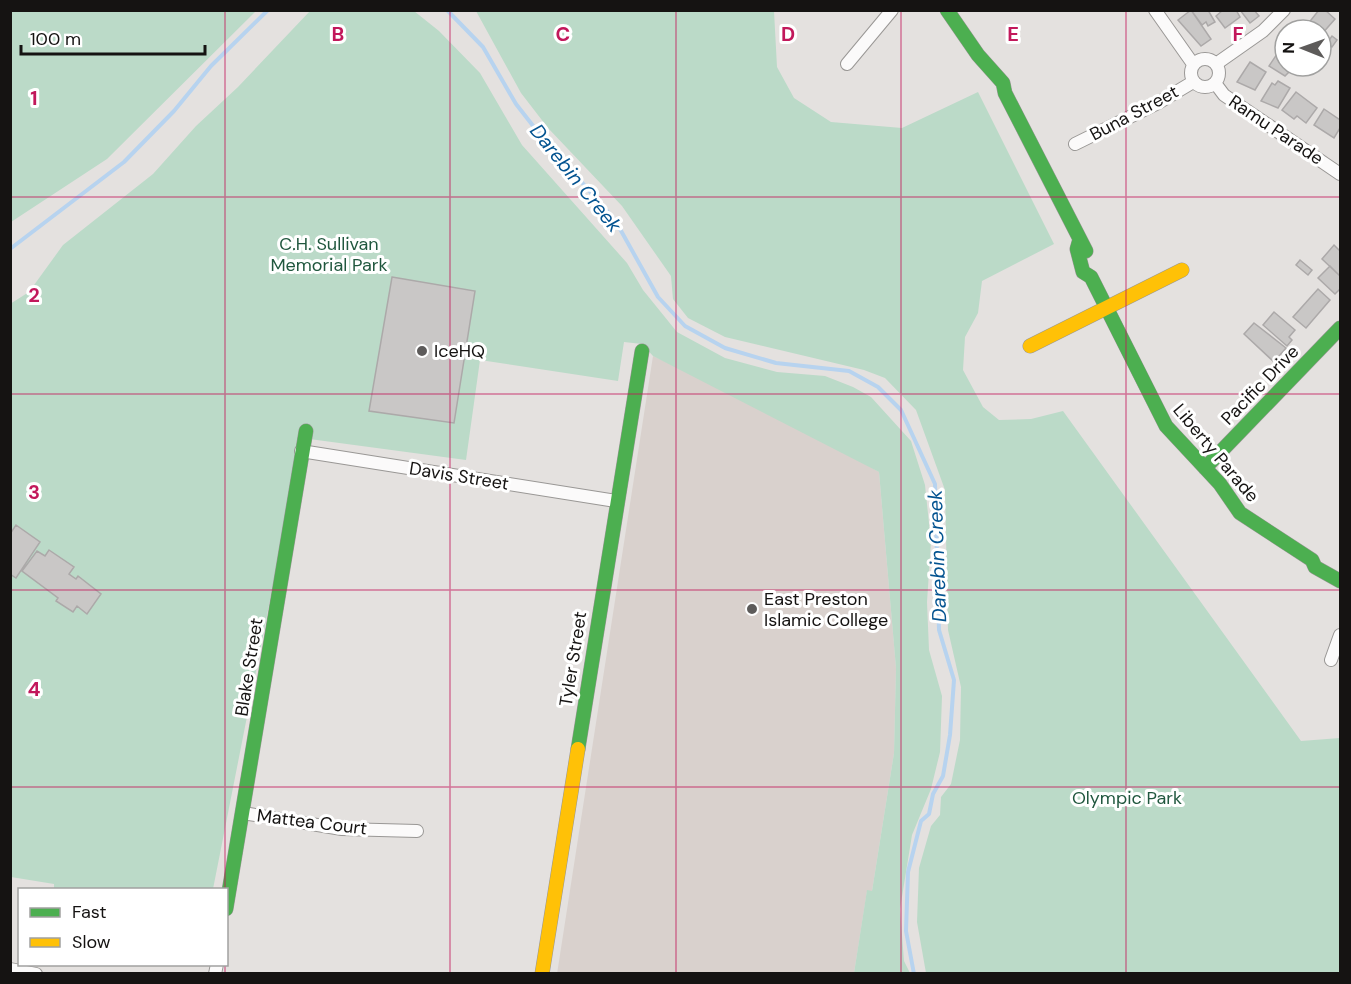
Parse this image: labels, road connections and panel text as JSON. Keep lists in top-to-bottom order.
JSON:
{
  "streets": {
    "street": [
      "Buna Street",
      "Ramu Parade",
      "Pacific Drive",
      "Liberty Parade",
      "Davis Street",
      "Tyler Street",
      "Blake Street",
      "Mattea Court"
    ]
  },
  "crossings": [
    ["Buna Street", "Ramu Parade"],
    ["Pacific Drive", "Liberty Parade"],
    ["Davis Street", "Tyler Street"],
    ["Davis Street", "Blake Street"],
    ["Blake Street", "Mattea Court"]
  ],
  "water": ["Darebin Creek"],
  "parks": ["C.H. Sullivan Memorial Park", "Olympic Park"],
  "places": ["IceHQ", "East Preston Islamic College"],
  "legend": ["Fast", "Slow"],
  "scale_bar": "100 m",
  "north": "left",
  "grid": {
    "columns": [
      "B",
      "C",
      "D",
      "E",
      "F"
    ],
    "rows": [
      "1",
      "2",
      "3",
      "4"
    ]
  }
}
